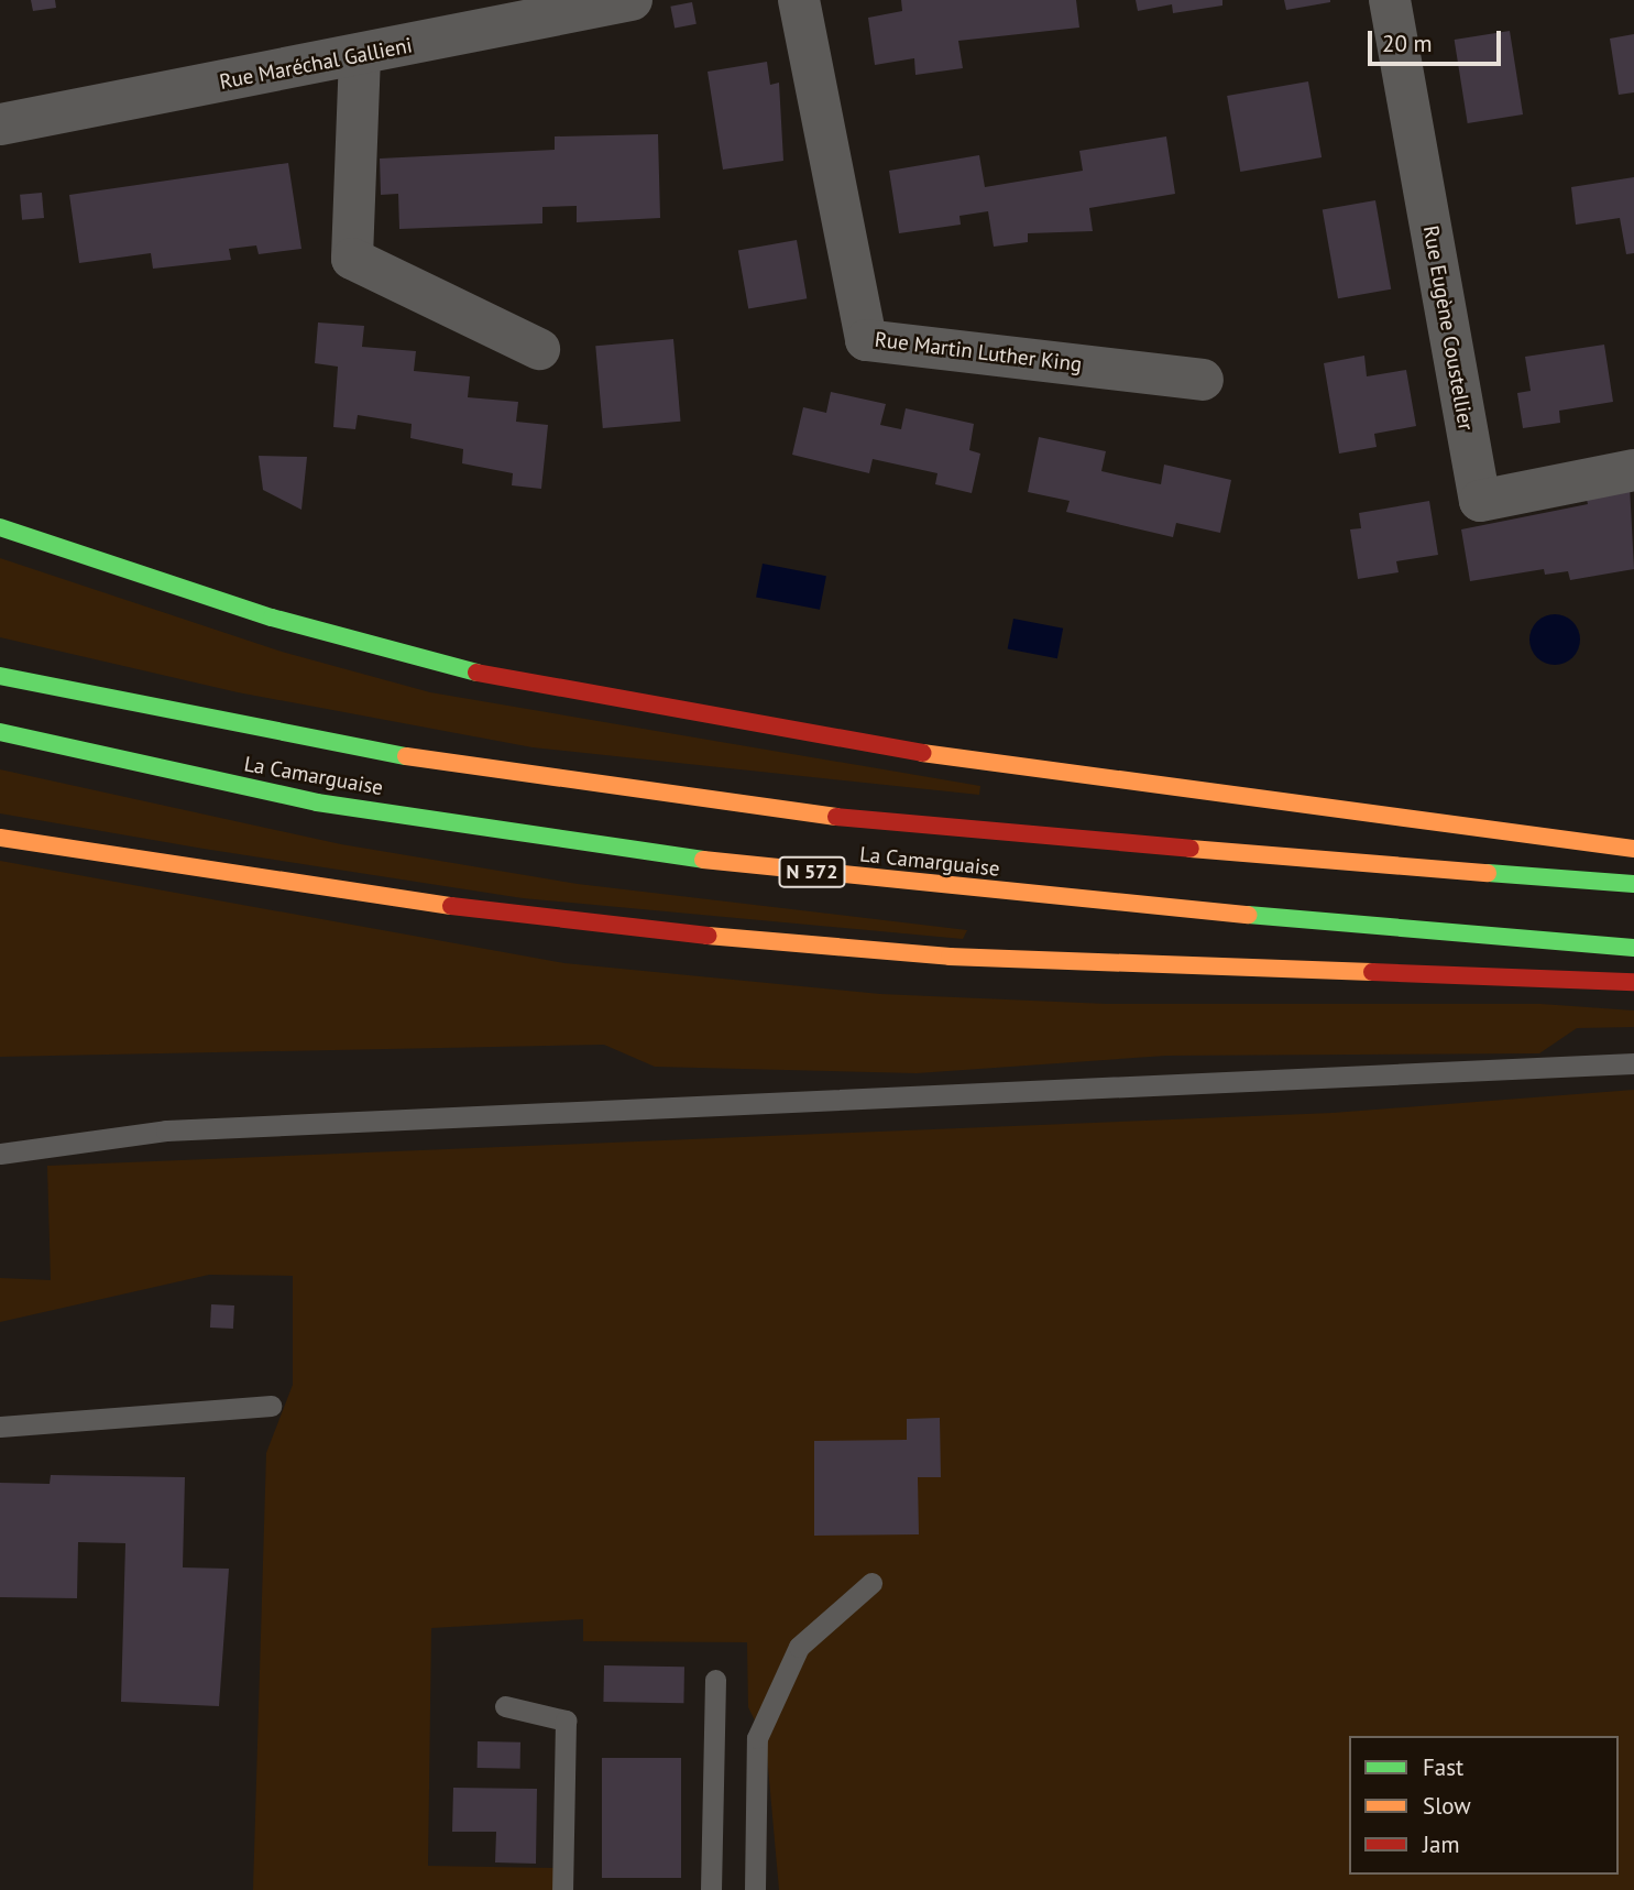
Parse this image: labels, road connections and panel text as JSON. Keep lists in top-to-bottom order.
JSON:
{
  "streets": {
    "highway": ["La Camarguaise", "N 572"],
    "street": ["Rue Maréchal Gallieni", "Rue Eugène Coustellier", "Rue Martin Luther King"]
  },
  "legend": ["Fast", "Slow", "Jam"],
  "scale_bar": "20 m"
}
